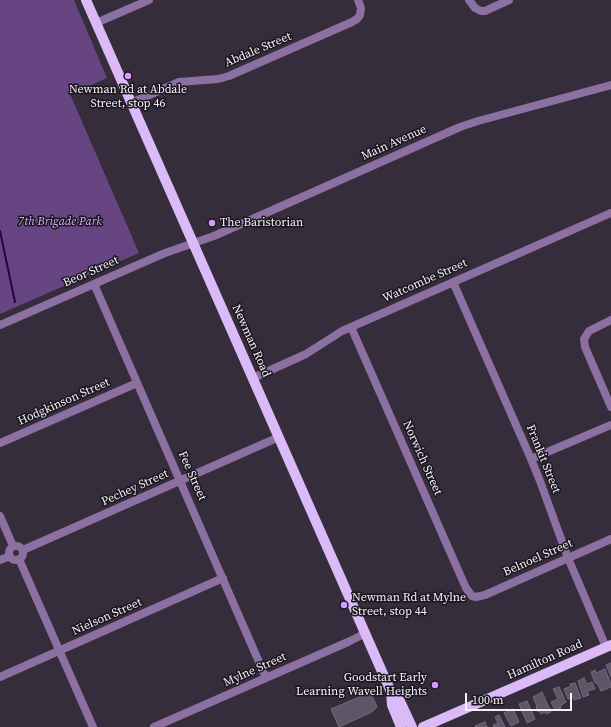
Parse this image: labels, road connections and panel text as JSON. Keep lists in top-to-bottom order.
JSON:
{
  "streets": {
    "main road": ["Newman Road", "Hamilton Road"],
    "street": [
      "Abdale Street",
      "Main Avenue",
      "Beor Street",
      "Watcombe Street",
      "Hodgkinson Street",
      "Norwich Street",
      "Frankit Street",
      "Fee Street",
      "Pechey Street",
      "Belnoel Street",
      "Nielson Street",
      "Mylne Street"
    ]
  },
  "crossings": [
    ["Abdale Street", "Newman Road"],
    ["Main Avenue", "Beor Street"],
    ["Main Avenue", "Newman Road"],
    ["Beor Street", "Newman Road"],
    ["Beor Street", "Fee Street"],
    ["Watcombe Street", "Newman Road"],
    ["Watcombe Street", "Norwich Street"],
    ["Watcombe Street", "Frankit Street"],
    ["Newman Road", "Pechey Street"],
    ["Newman Road", "Mylne Street"],
    ["Hodgkinson Street", "Fee Street"],
    ["Norwich Street", "Belnoel Street"],
    ["Frankit Street", "Belnoel Street"],
    ["Frankit Street", "Hamilton Road"],
    ["Fee Street", "Pechey Street"],
    ["Fee Street", "Nielson Street"],
    ["Fee Street", "Mylne Street"]
  ],
  "parks": ["7th Brigade Park"],
  "places": [
    "Newman Rd at Abdale Street, stop 46",
    "The Baristorian",
    "Newman Rd at Mylne Street, stop 44",
    "Goodstart Early Learning Wavell Heights"
  ],
  "scale_bar": "100 m"
}
